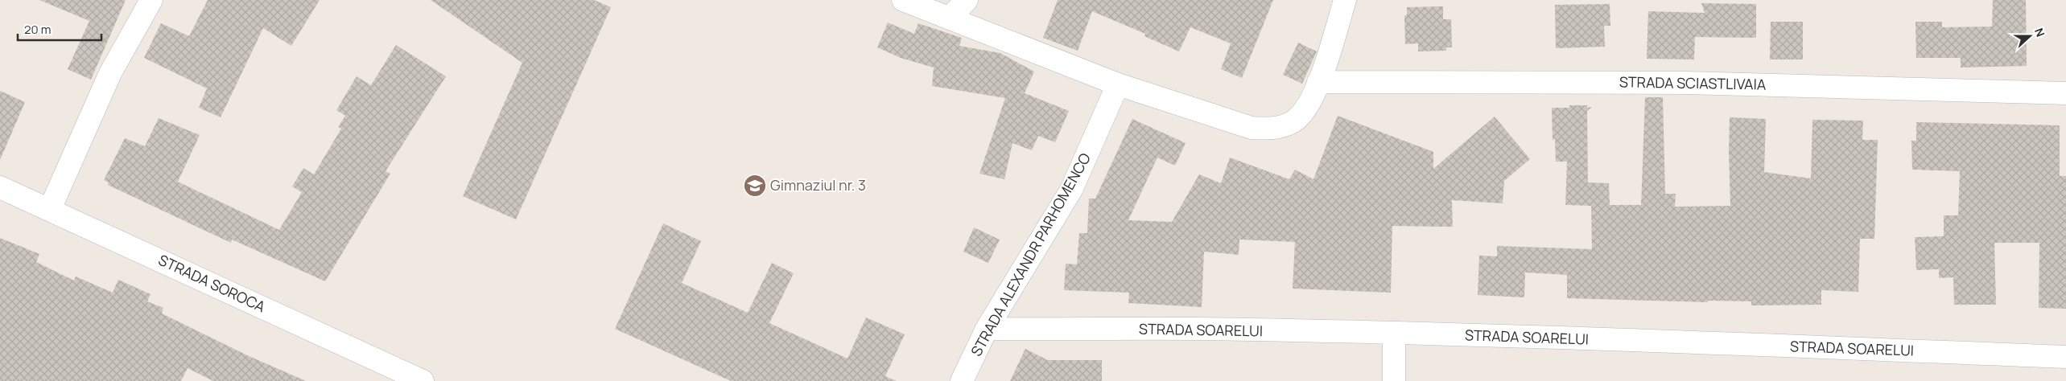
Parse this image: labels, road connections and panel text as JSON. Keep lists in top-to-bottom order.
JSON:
{
  "streets": {
    "street": [
      "STRADA SCIASTLIVAIA",
      "STRADA ALEXANDR PARHOMENCO",
      "STRADA SOROCA",
      "STRADA SOARELUI"
    ]
  },
  "crossings": [
    ["STRADA ALEXANDR PARHOMENCO", "STRADA SOARELUI"]
  ],
  "places": {
    "school or university": ["Gimnaziul nr. 3"]
  },
  "scale_bar": "20 m",
  "north": "right"
}
